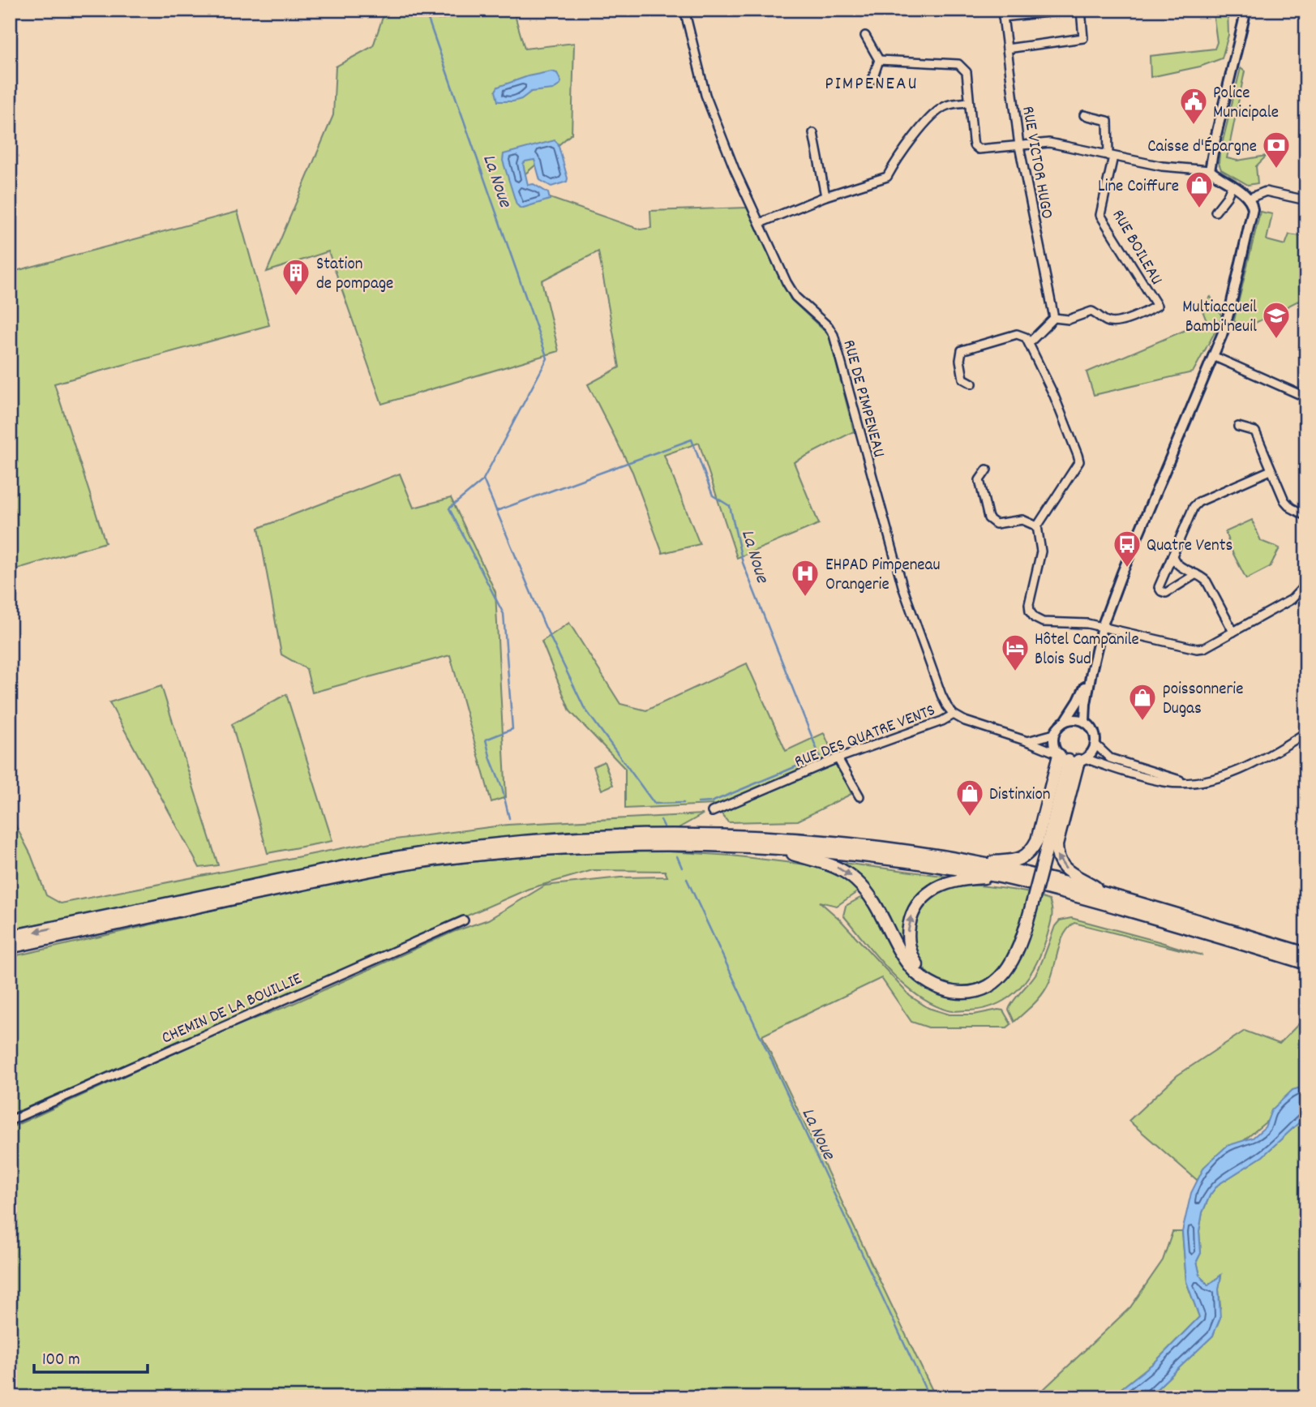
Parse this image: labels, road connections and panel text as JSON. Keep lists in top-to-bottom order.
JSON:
{
  "streets": {
    "street": [
      "RUE VICTOR HUGO",
      "RUE BOILEAU",
      "RUE DE PIMPENEAU",
      "RUE DES QUATRE VENTS",
      "CHEMIN DE LA BOUILLIE"
    ]
  },
  "crossings": [
    ["RUE VICTOR HUGO", "RUE BOILEAU"],
    ["RUE DE PIMPENEAU", "RUE DES QUATRE VENTS"]
  ],
  "districts": ["PIMPENEAU"],
  "water": ["La Noue"],
  "places": {
    "public building": ["Police Municipale"],
    "bank": ["Caisse d'Épargne"],
    "shop": ["Line Coiffure", "poissonnerie Dugas", "Distinxion"],
    "building": ["Station de pompage"],
    "school or university": ["Multiaccueil Bambi'neuil"],
    "bus stop": ["Quatre Vents"],
    "hospital": ["EHPAD Pimpeneau Orangerie"],
    "hotel": ["Hôtel Campanile Blois Sud"]
  },
  "scale_bar": "100 m"
}
